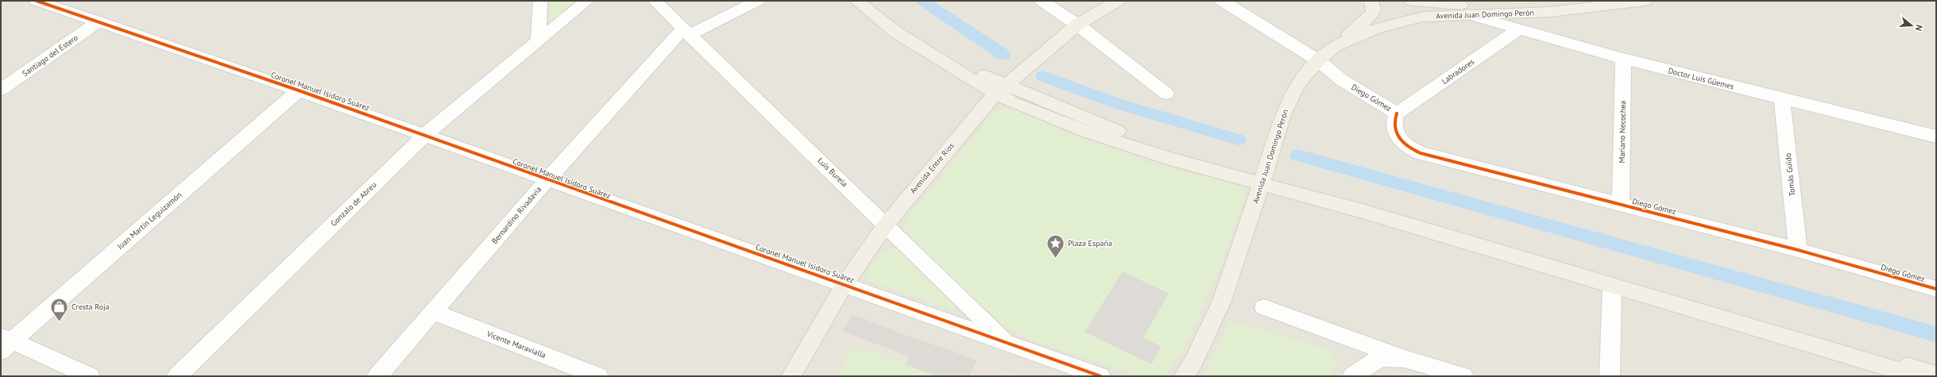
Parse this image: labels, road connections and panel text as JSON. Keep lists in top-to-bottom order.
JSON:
{
  "streets": {
    "main road": ["Avenida Juan Domingo Perón", "Avenida Entre Ríos"],
    "street": [
      "Santiago del Estero",
      "Labradores",
      "Doctor Luis Güemes",
      "Coronel Manuel Isidoro Suárez",
      "Diego Gómez",
      "Mariano Necochea",
      "Luis Burela",
      "Tomás Guido",
      "Gonzalo de Abreu",
      "Bernardino Rivadavia",
      "Juan Martín Leguizamón",
      "Vicente Maravialla"
    ]
  },
  "crossings": [
    ["Avenida Juan Domingo Perón", "Doctor Luis Güemes"],
    ["Avenida Juan Domingo Perón", "Diego Gómez"],
    ["Santiago del Estero", "Coronel Manuel Isidoro Suárez"],
    ["Labradores", "Doctor Luis Güemes"],
    ["Labradores", "Diego Gómez"],
    ["Doctor Luis Güemes", "Mariano Necochea"],
    ["Doctor Luis Güemes", "Tomás Guido"],
    ["Coronel Manuel Isidoro Suárez", "Avenida Entre Ríos"],
    ["Coronel Manuel Isidoro Suárez", "Luis Burela"],
    ["Coronel Manuel Isidoro Suárez", "Gonzalo de Abreu"],
    ["Coronel Manuel Isidoro Suárez", "Bernardino Rivadavia"],
    ["Coronel Manuel Isidoro Suárez", "Juan Martín Leguizamón"],
    ["Diego Gómez", "Mariano Necochea"],
    ["Diego Gómez", "Tomás Guido"],
    ["Avenida Entre Ríos", "Luis Burela"],
    ["Luis Burela", "Bernardino Rivadavia"],
    ["Bernardino Rivadavia", "Vicente Maravialla"]
  ],
  "places": {
    "place": ["Plaza España"],
    "shop": ["Cresta Roja"]
  },
  "north": "right"
}
